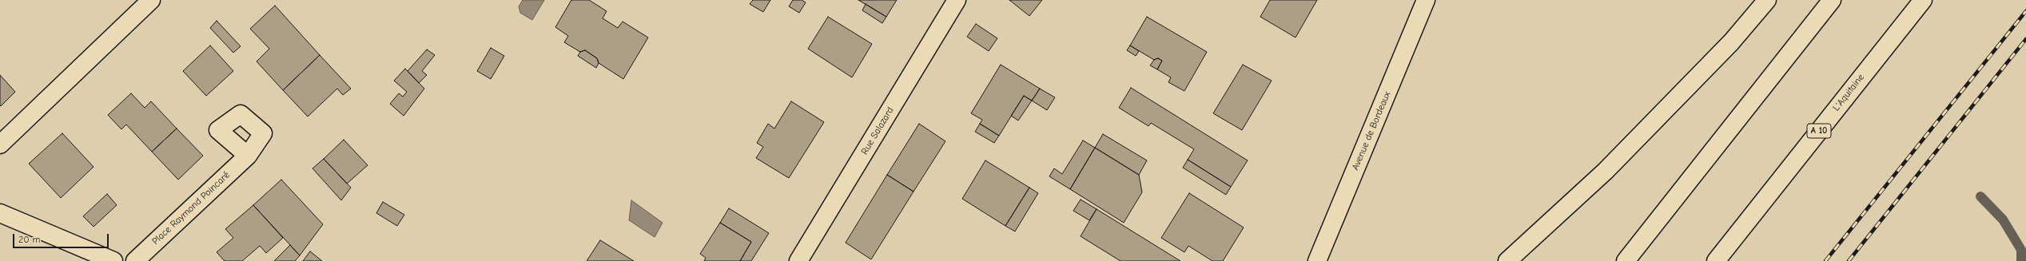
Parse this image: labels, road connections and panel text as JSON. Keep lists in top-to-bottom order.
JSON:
{
  "streets": {
    "main road": [
      "L'Aquitaine",
      "Rue Salazard",
      "Avenue de Bordeaux",
      "A 10",
      "Place Raymond Poincaré"
    ]
  },
  "scale_bar": "20 m"
}
